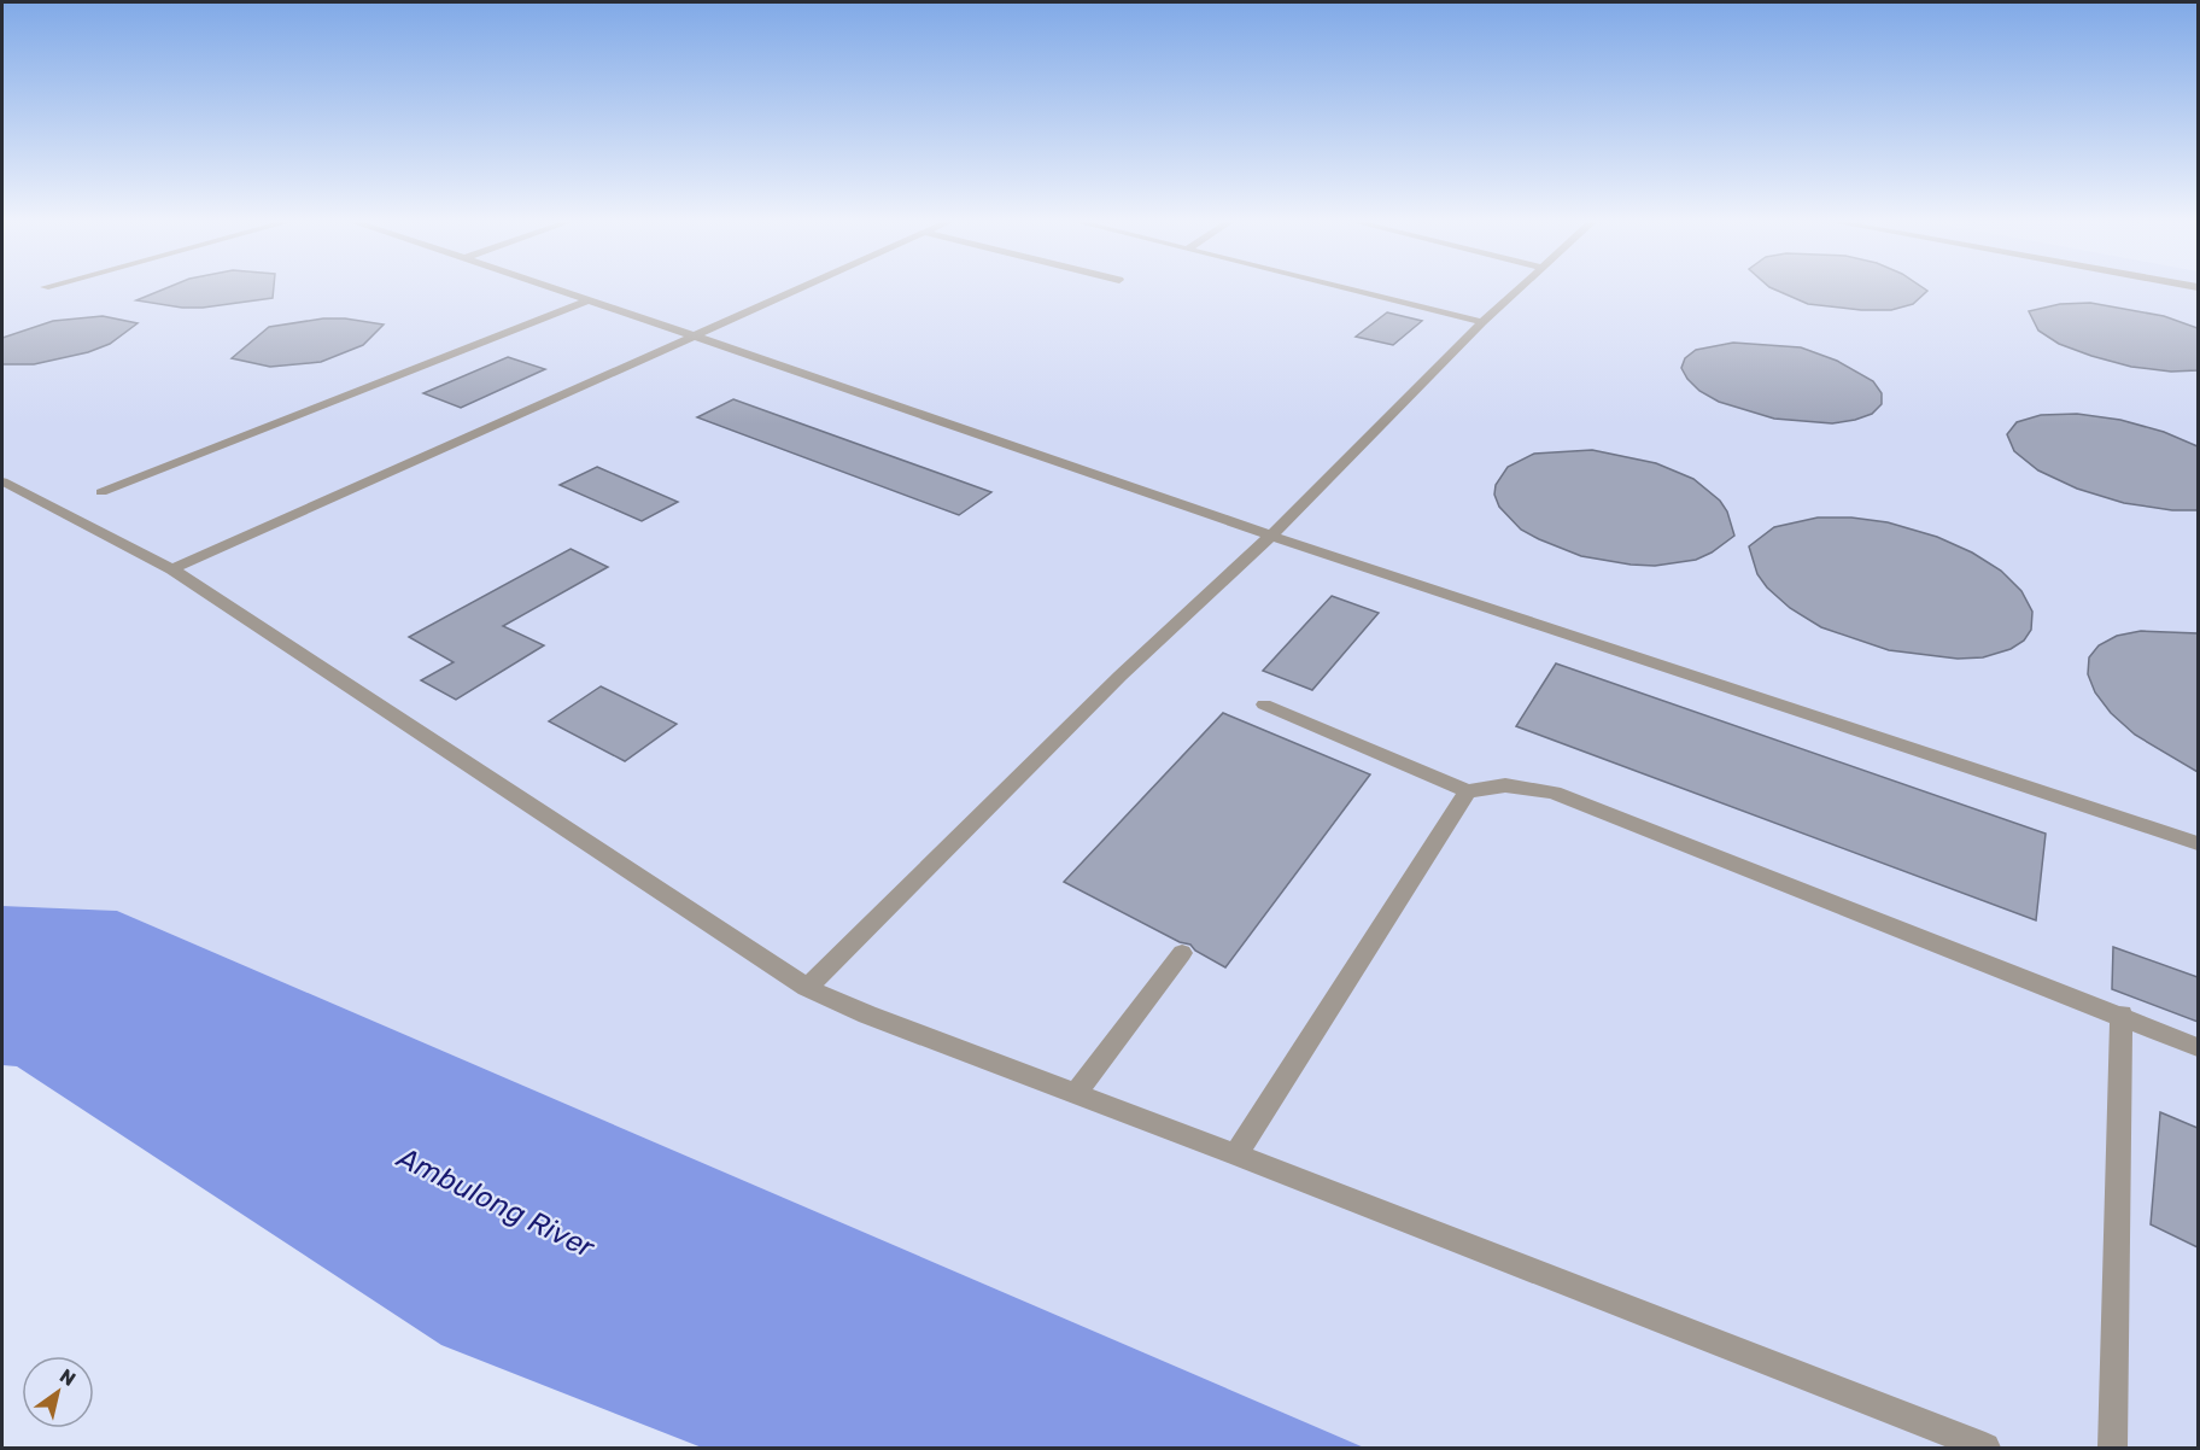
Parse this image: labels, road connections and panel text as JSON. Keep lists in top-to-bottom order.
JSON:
{
  "water": ["Ambulong River"],
  "north": "top right"
}
